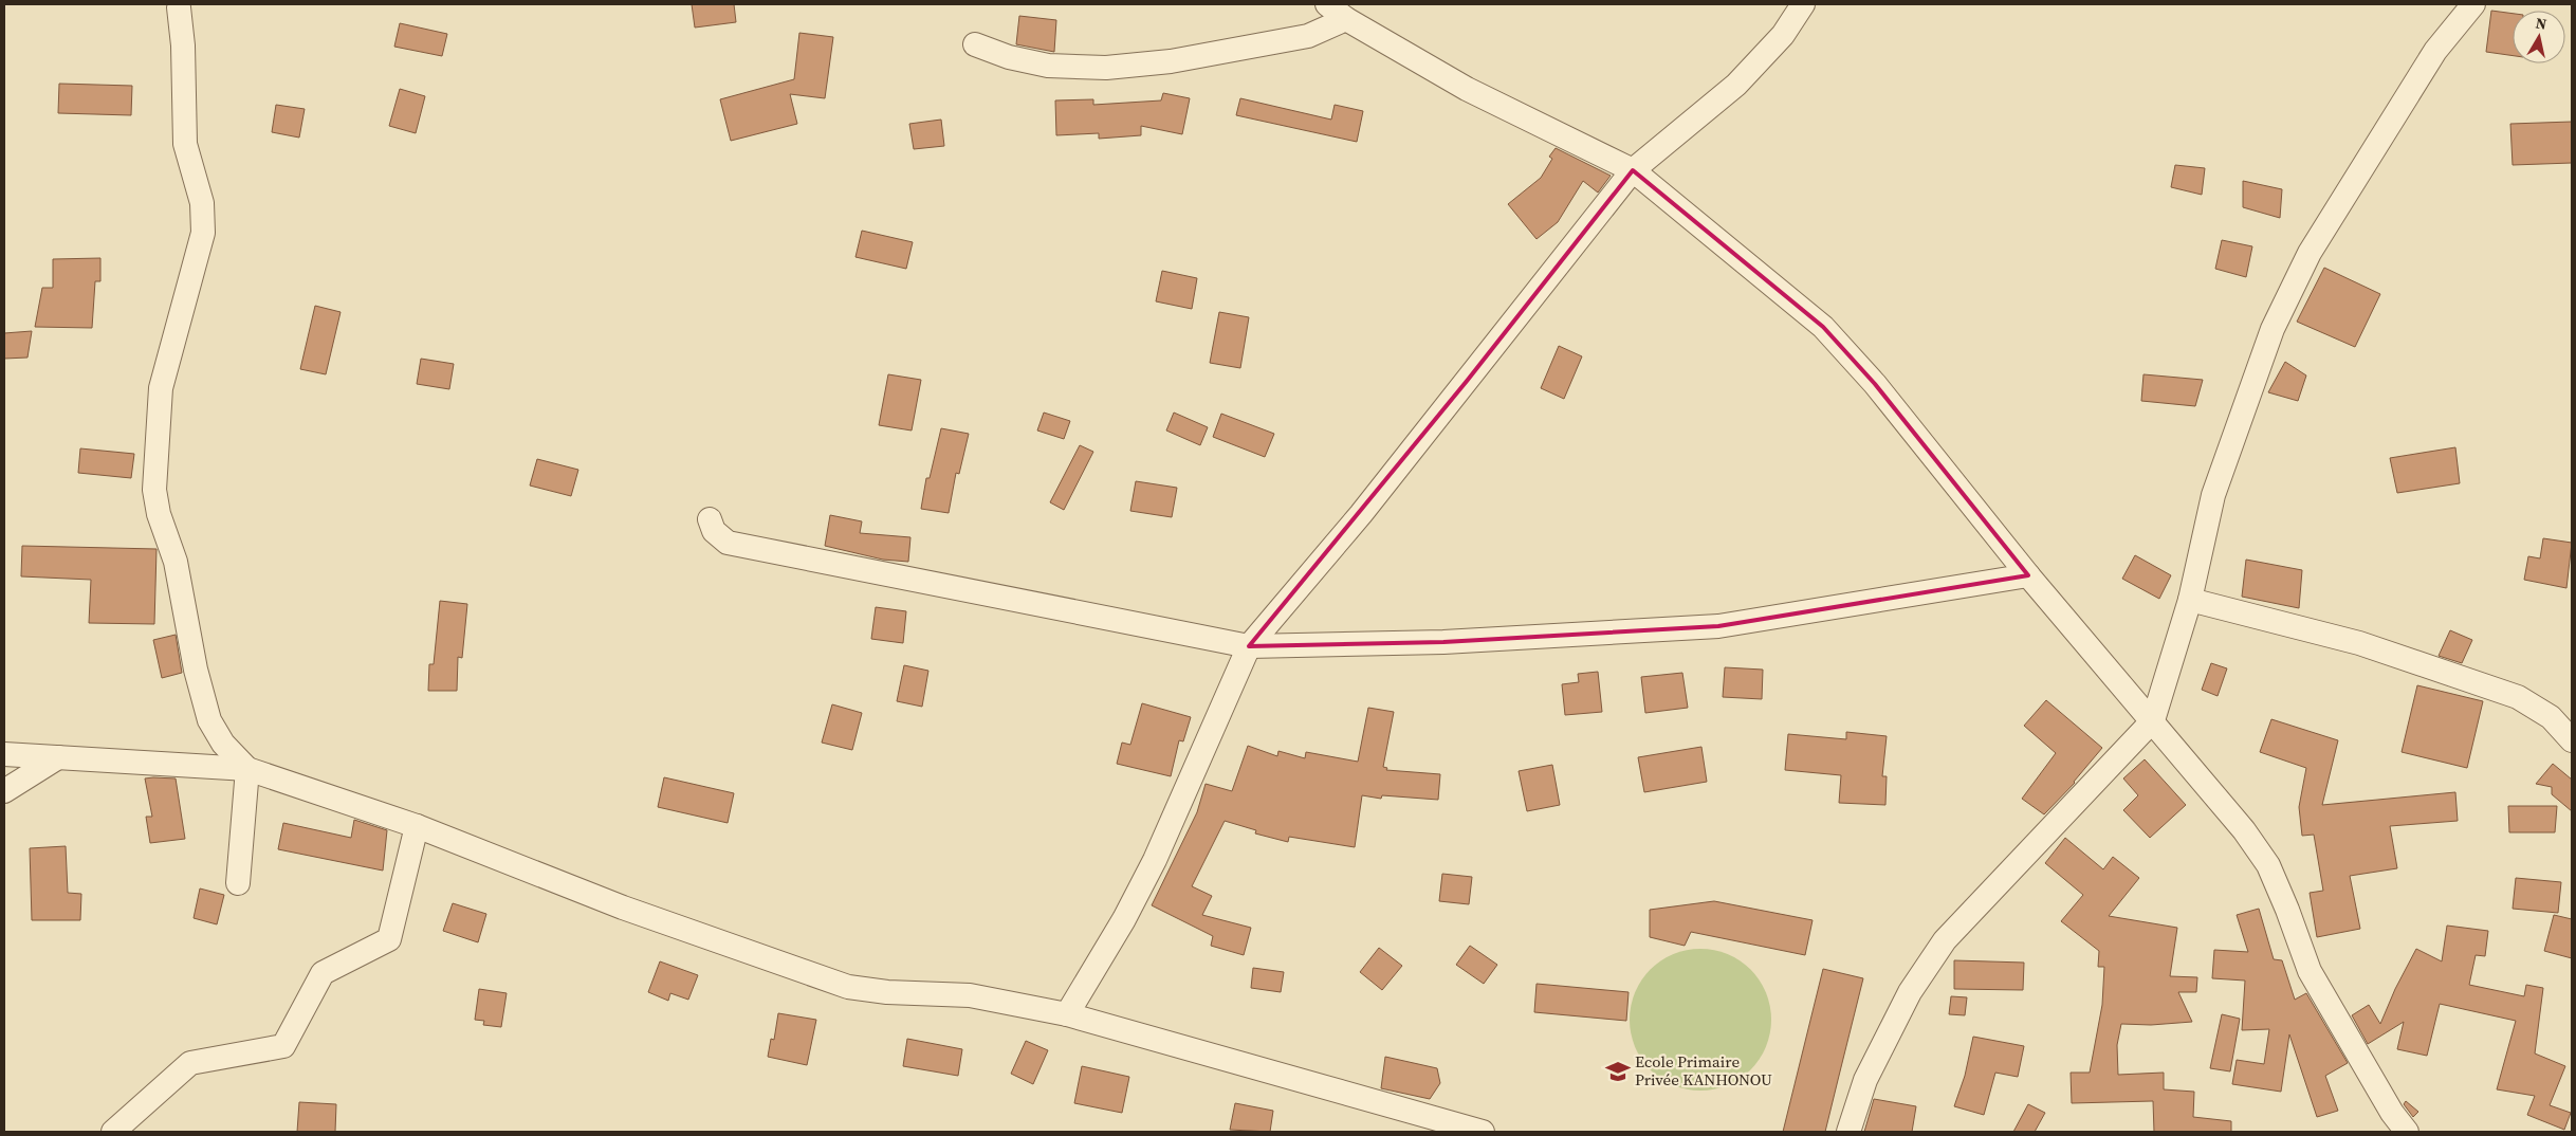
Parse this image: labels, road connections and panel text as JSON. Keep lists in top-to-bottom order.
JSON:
{
  "places": {
    "school or university": ["Ecole Primaire Privée KANHONOU"]
  },
  "north": "top"
}
